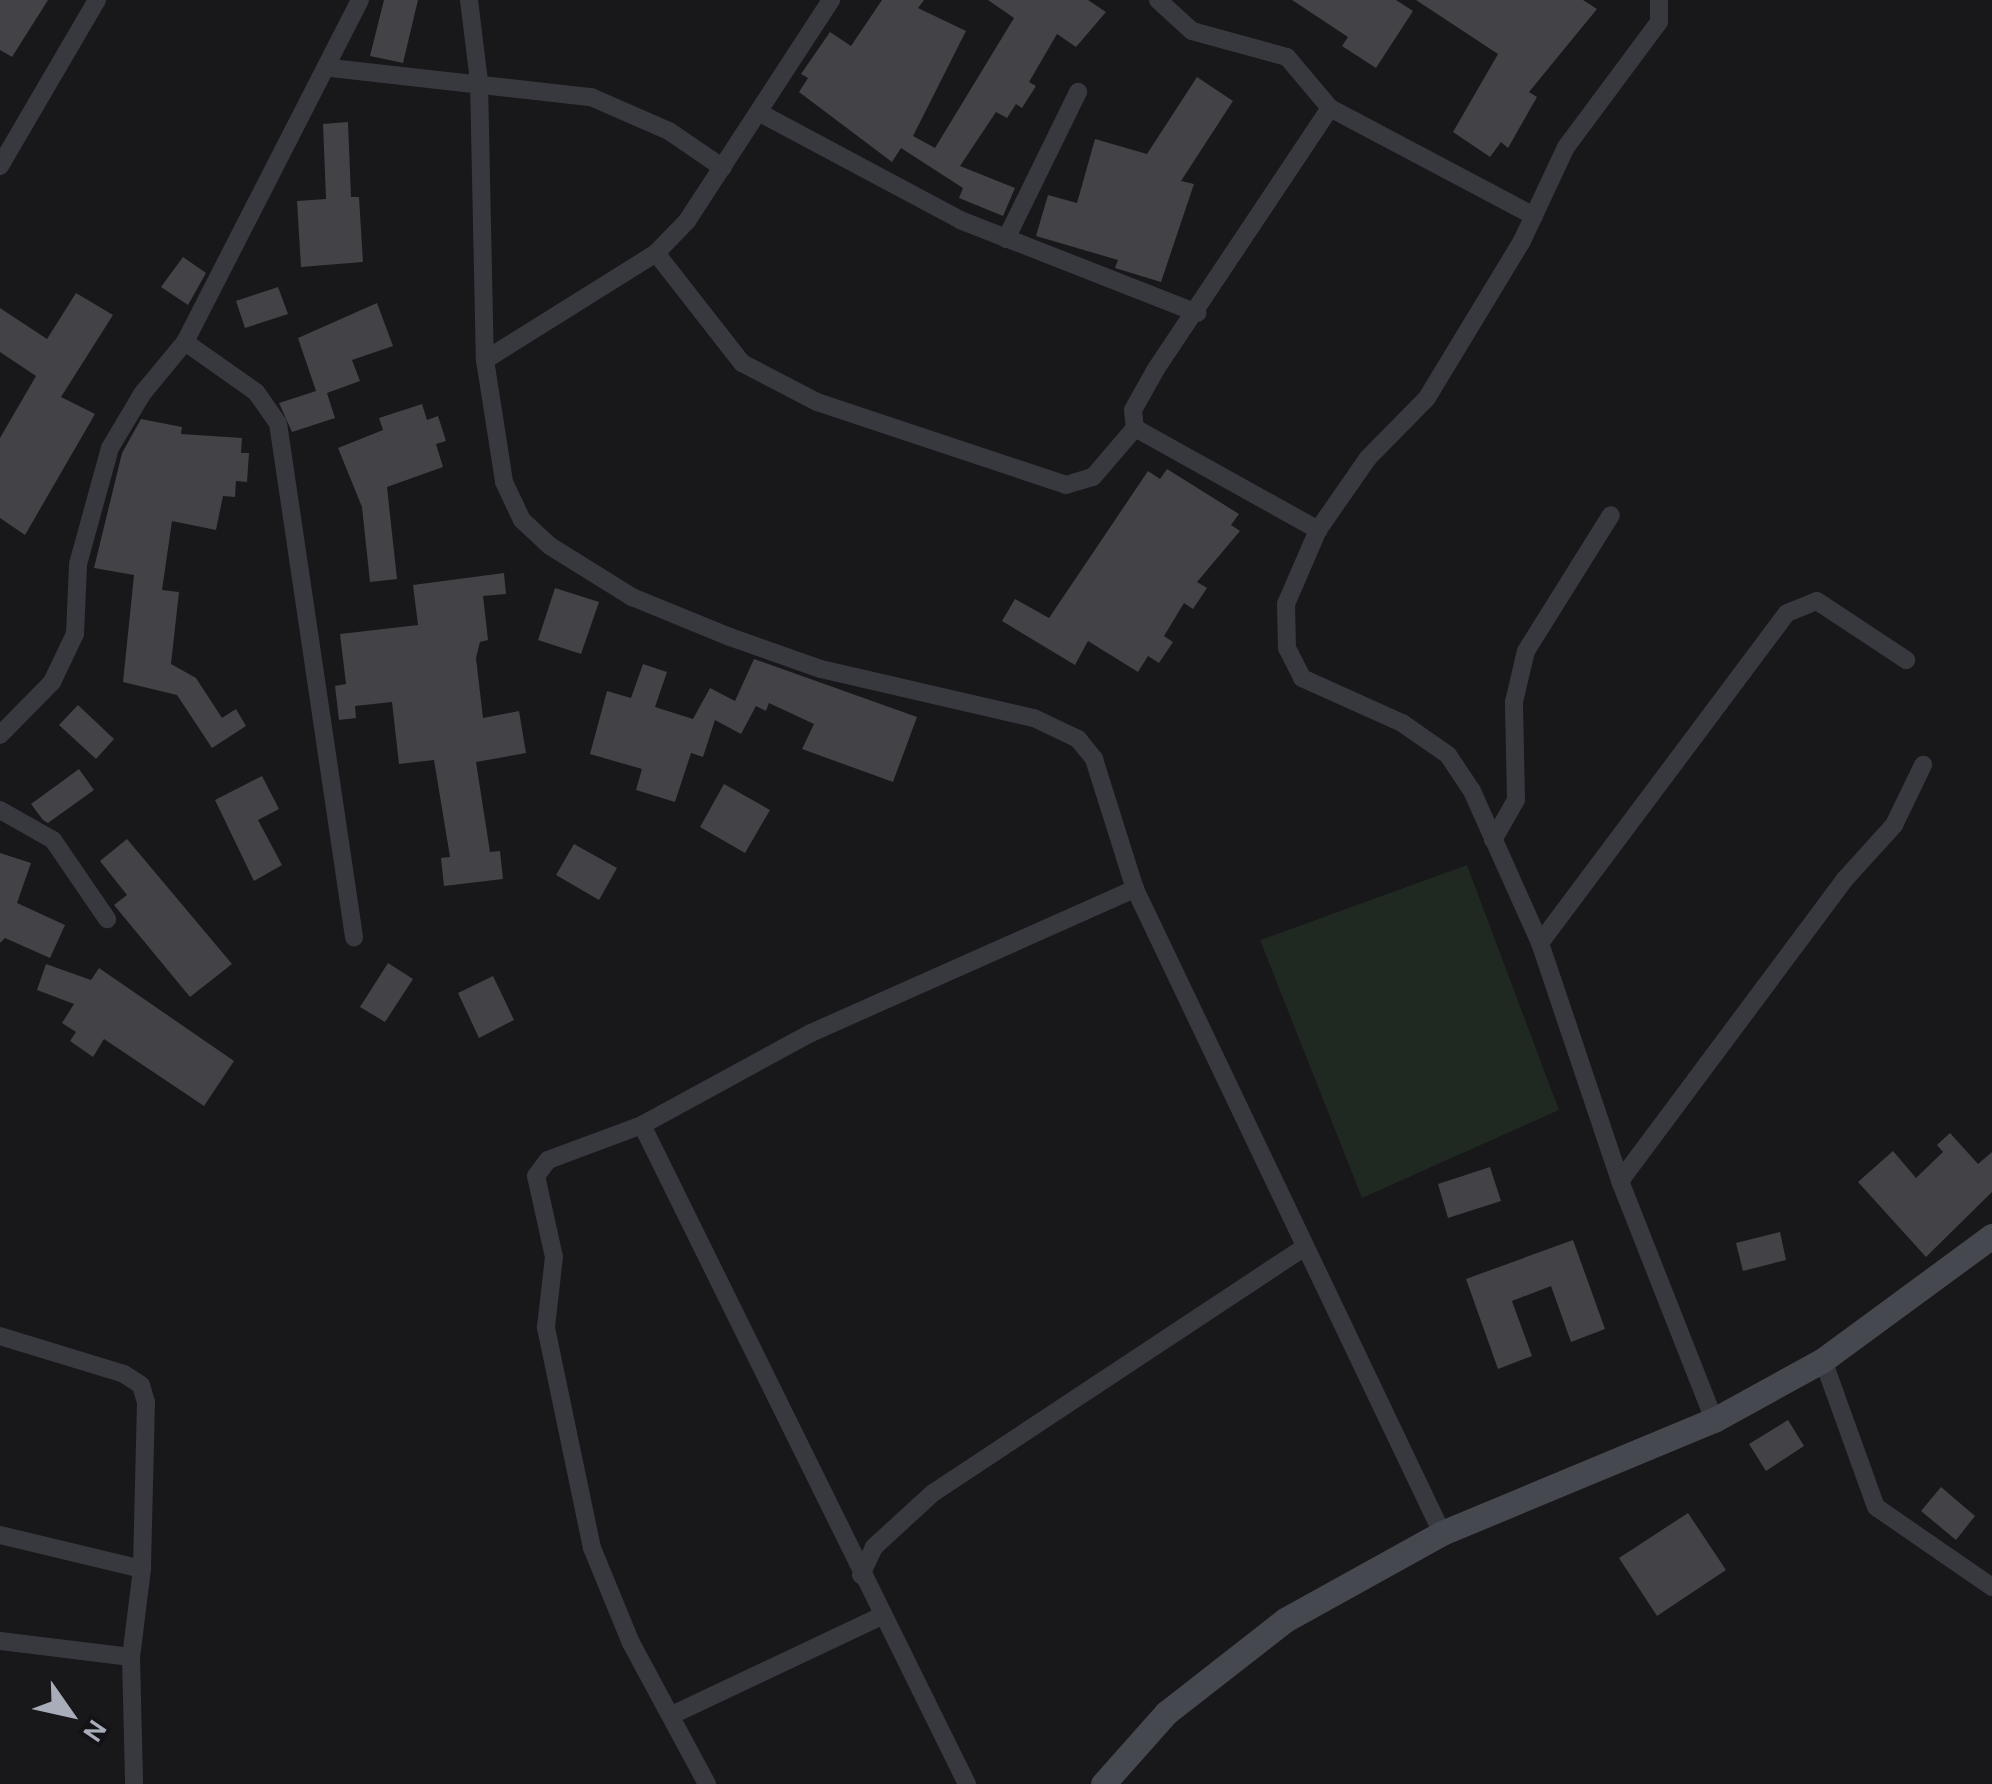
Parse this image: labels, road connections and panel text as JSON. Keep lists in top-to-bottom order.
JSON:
{
  "north": "bottom right"
}
